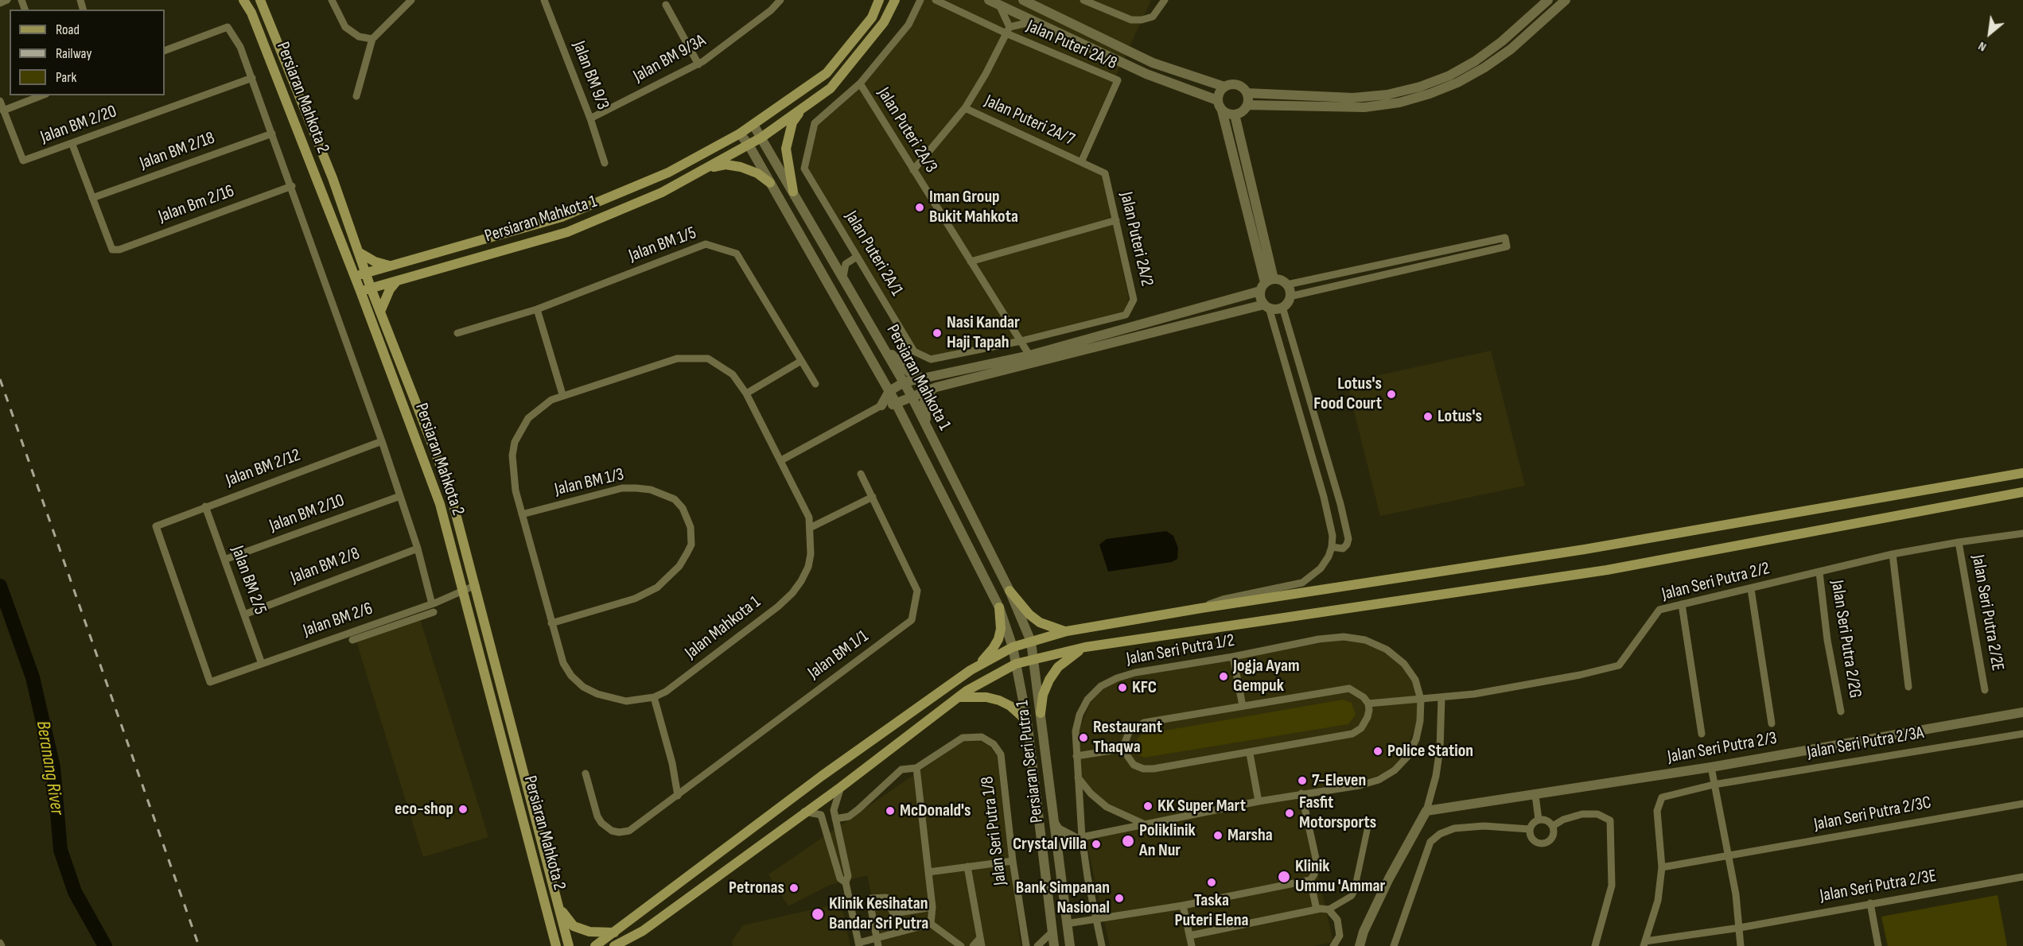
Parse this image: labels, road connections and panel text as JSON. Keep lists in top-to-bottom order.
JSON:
{
  "streets": {
    "main road": ["Persiaran Mahkota 2", "Persiaran Mahkota 1"],
    "street": [
      "Jalan Puteri 2A/8",
      "Jalan BM 9/3A",
      "Jalan BM 9/3",
      "Jalan Puteri 2A/7",
      "Jalan BM 2/20",
      "Jalan Puteri 2A/3",
      "Jalan BM 2/18",
      "Jalan Bm 2/16",
      "Jalan Puteri 2A/2",
      "Jalan BM 1/5",
      "Jalan Puteri 2A/1",
      "Jalan BM 2/12",
      "Jalan BM 1/3",
      "Jalan BM 2/10",
      "Jalan BM 2/8",
      "Jalan BM 2/5",
      "Jalan Seri Putra 2/2",
      "Jalan Seri Putra 2/2E",
      "Jalan BM 2/6",
      "Jalan Mahkota 1",
      "Jalan Seri Putra 2/2G",
      "Jalan Seri Putra 1/2",
      "Jalan BM 1/1",
      "Jalan Seri Putra 2/3A",
      "Jalan Seri Putra 2/3",
      "Persiaran Seri Putra 1",
      "Jalan Seri Putra 2/3C",
      "Jalan Seri Putra 1/8",
      "Jalan Seri Putra 2/3E"
    ]
  },
  "crossings": [
    ["Jalan Puteri 2A/8", "Jalan Puteri 2A/7"],
    ["Jalan Puteri 2A/8", "Jalan Puteri 2A/2"],
    ["Jalan BM 9/3A", "Jalan BM 9/3"],
    ["Persiaran Mahkota 2", "Persiaran Mahkota 1"],
    ["Persiaran Mahkota 2", "Jalan BM 2/6"],
    ["Jalan Puteri 2A/7", "Jalan Puteri 2A/2"],
    ["Jalan Puteri 2A/3", "Jalan Puteri 2A/2"],
    ["Jalan Puteri 2A/3", "Jalan Puteri 2A/1"],
    ["Jalan BM 2/18", "Jalan Bm 2/16"],
    ["Persiaran Mahkota 1", "Persiaran Seri Putra 1"],
    ["Jalan Puteri 2A/2", "Jalan Puteri 2A/1"],
    ["Jalan BM 2/12", "Jalan BM 2/5"],
    ["Jalan BM 2/12", "Jalan BM 2/6"],
    ["Jalan BM 1/3", "Jalan Mahkota 1"],
    ["Jalan BM 2/10", "Jalan BM 2/5"],
    ["Jalan BM 2/8", "Jalan BM 2/5"],
    ["Jalan BM 2/5", "Jalan BM 2/6"],
    ["Jalan Seri Putra 2/2", "Jalan Seri Putra 2/2E"],
    ["Jalan Seri Putra 2/2", "Jalan Seri Putra 2/2G"],
    ["Jalan Seri Putra 2/2", "Jalan Seri Putra 1/2"],
    ["Jalan Seri Putra 2/3A", "Jalan Seri Putra 2/3C"]
  ],
  "water": ["Beranang River"],
  "places": [
    "Iman Group Bukit Mahkota",
    "Nasi Kandar Haji Tapah",
    "Lotus's Food Court",
    "Lotus's",
    "Jogja Ayam Gempuk",
    "KFC",
    "Restaurant Thaqwa",
    "Police Station",
    "7-Eleven",
    "KK Super Mart",
    "eco-shop",
    "McDonald's",
    "Fasfit Motorsports",
    "Marsha",
    "Poliklinik An Nur",
    "Crystal Villa",
    "Klinik Ummu 'Ammar",
    "Taska Puteri Elena",
    "Petronas",
    "Bank Simpanan Nasional",
    "Klinik Kesihatan Bandar Sri Putra"
  ],
  "legend": ["Road", "Railway", "Park"],
  "north": "bottom left"
}
